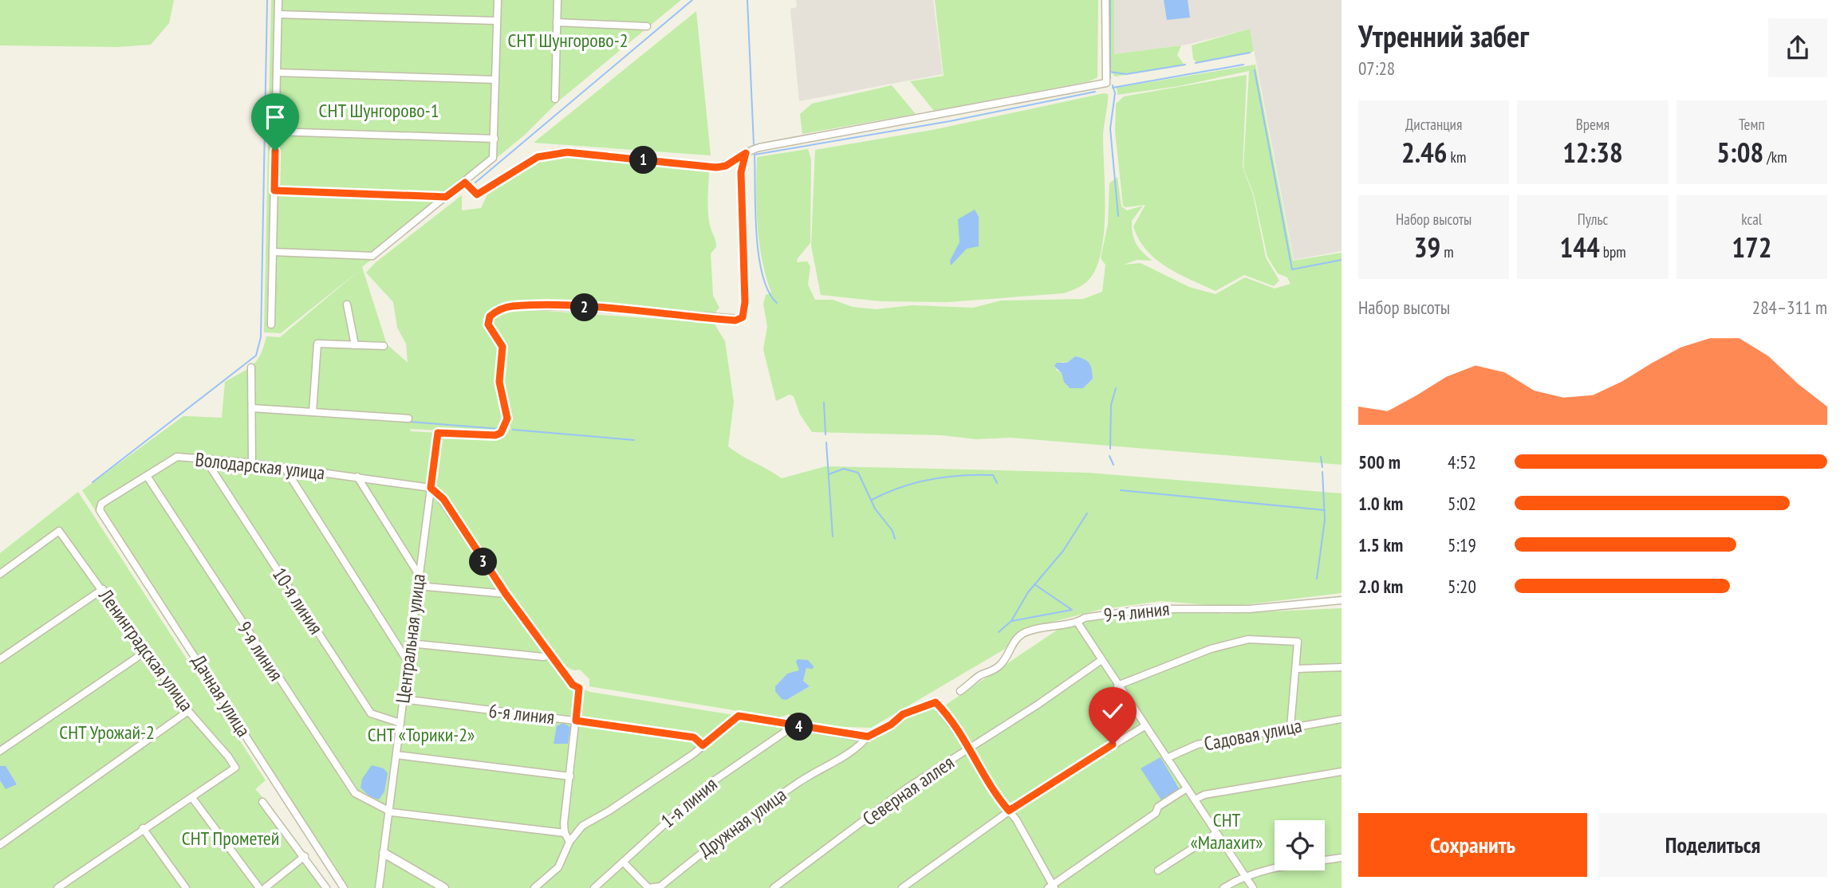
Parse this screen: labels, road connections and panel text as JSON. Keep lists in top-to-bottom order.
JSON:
{
  "streets": {
    "street": [
      "Володарская улица",
      "10-я линия",
      "9-я линия",
      "Центральная улица",
      "Ленинградская улица",
      "Дачная улица",
      "6-я линия",
      "Садовая улица",
      "Северная аллея",
      "1-я линия",
      "Дружная улица"
    ]
  },
  "crossings": [
    ["Володарская улица", "10-я линия"],
    ["Володарская улица", "9-я линия"],
    ["Володарская улица", "Центральная улица"],
    ["Володарская улица", "Дачная улица"],
    ["10-я линия", "Центральная улица"],
    ["9-я линия", "Центральная улица"],
    ["Центральная улица", "6-я линия"],
    ["1-я линия", "Дружная улица"]
  ],
  "parks": [
    "СНТ Шунгорово-2",
    "СНТ Шунгорово-1",
    "СНТ Урожай-2",
    "СНТ «Торики-2»",
    "СНТ «Малахит»",
    "СНТ Прометей"
  ],
  "page": {
    "heading": ["Утренний забег", "07:28"],
    "stats": [
      ["Дистанция", "2.46 km"],
      ["Время", "12:38"],
      ["Темп", "5:08 /km"],
      ["Набор высоты", "39 m"],
      ["Пульс", "144 bpm"],
      ["kcal", "172"]
    ],
    "pins": [
      "1",
      "2",
      "3",
      "4"
    ],
    "chart": ["Набор высоты", "284–311 m"],
    "list": [
      {
        "name": "500 m",
        "note": "4:52"
      },
      {
        "name": "1.0 km",
        "note": "5:02"
      },
      {
        "name": "1.5 km",
        "note": "5:19"
      },
      {
        "name": "2.0 km",
        "note": "5:20"
      }
    ],
    "buttons": ["Сохранить", "Поделиться"]
  }
}
